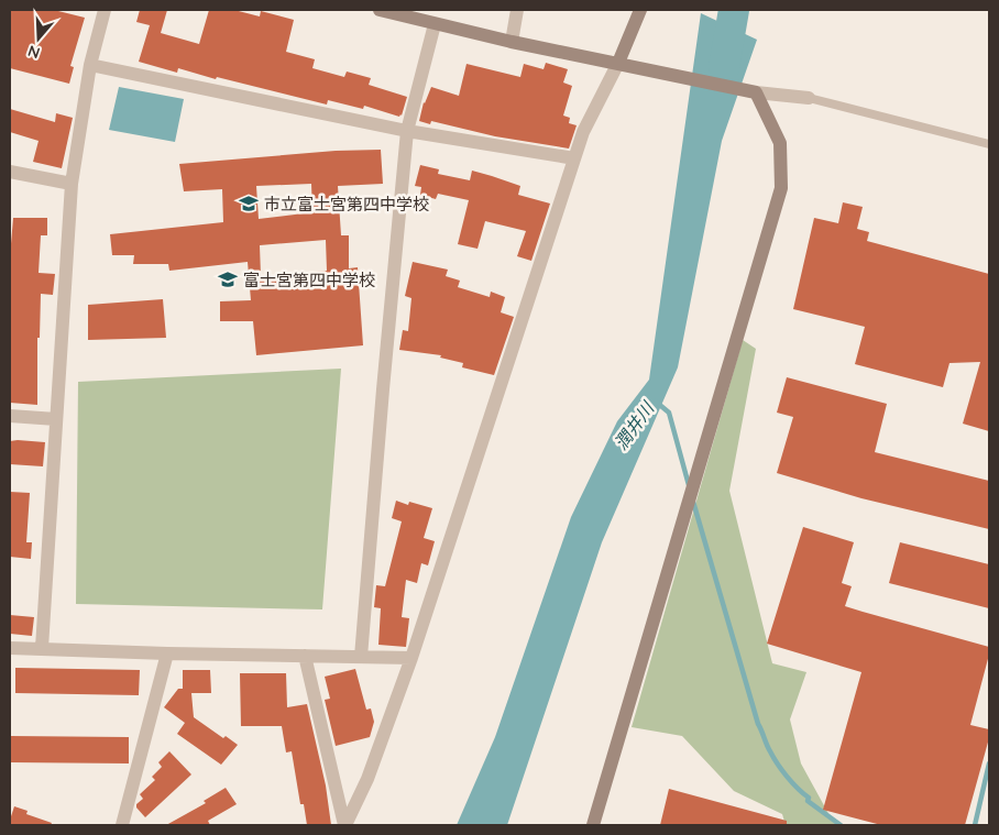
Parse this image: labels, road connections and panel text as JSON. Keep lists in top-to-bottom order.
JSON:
{
  "water": ["潤井川"],
  "places": {
    "school or university": ["市立富士宮第四中学校", "富士宮第四中学校"]
  },
  "north": "bottom"
}
